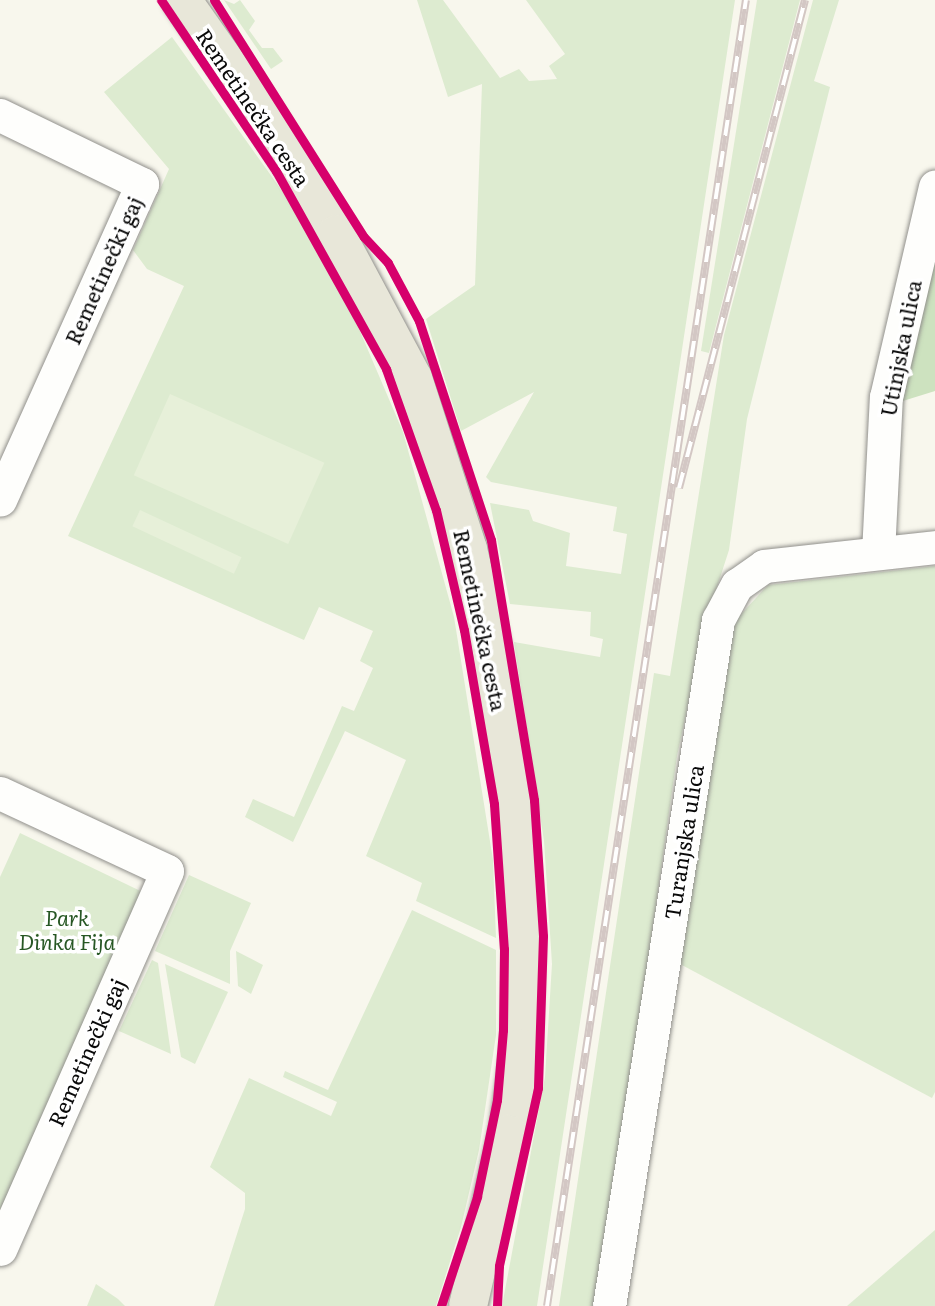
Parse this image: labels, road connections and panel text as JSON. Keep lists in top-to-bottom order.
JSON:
{
  "streets": {
    "main road": ["Remetinečka cesta"],
    "street": ["Remetinečki gaj", "Utinjska ulica", "Turanjska ulica"]
  },
  "crossings": [
    ["Utinjska ulica", "Turanjska ulica"]
  ],
  "parks": ["Park Dinka Fija"]
}
